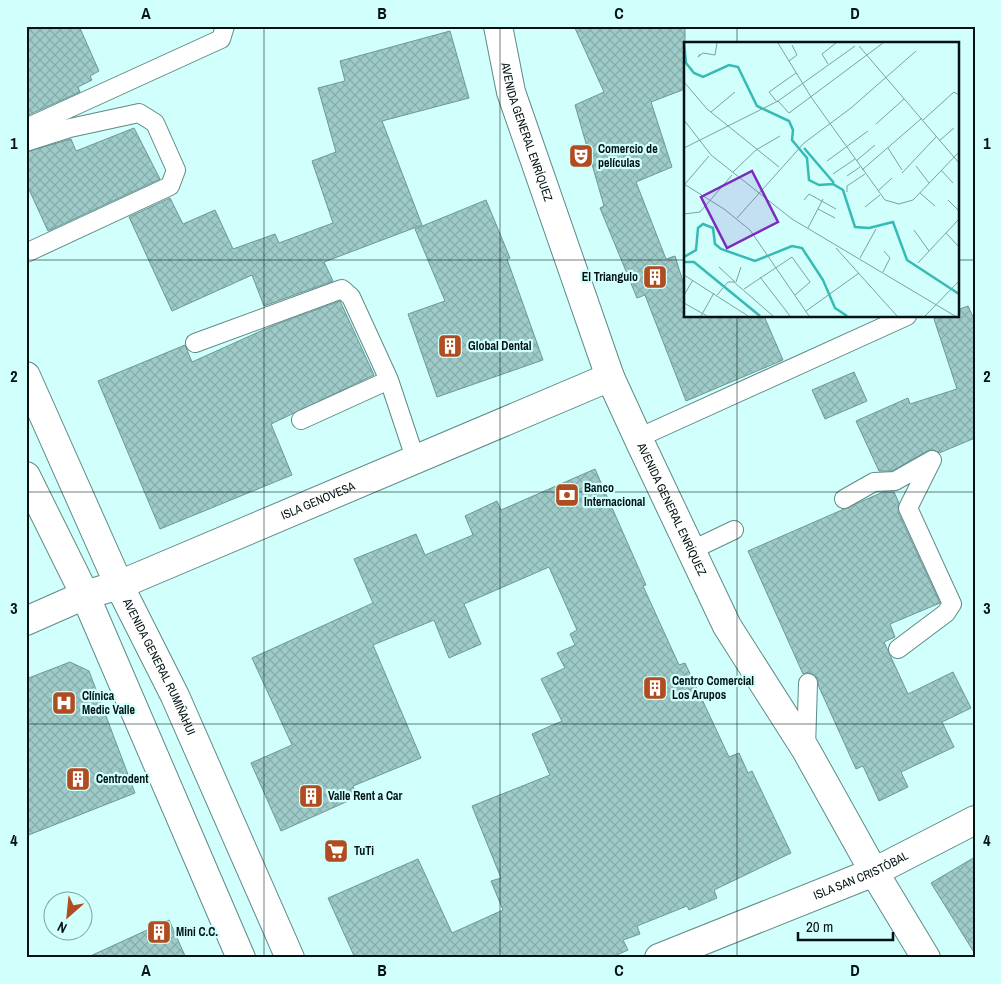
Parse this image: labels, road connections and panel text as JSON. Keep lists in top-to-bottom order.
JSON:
{
  "streets": {
    "main road": [
      "AVENIDA GENERAL ENRÍQUEZ",
      "ISLA GENOVESA",
      "AVENIDA GENERAL RUMIÑAHUI",
      "ISLA SAN CRISTÓBAL"
    ]
  },
  "crossings": [
    ["AVENIDA GENERAL ENRÍQUEZ", "ISLA GENOVESA"],
    ["AVENIDA GENERAL ENRÍQUEZ", "ISLA SAN CRISTÓBAL"],
    ["ISLA GENOVESA", "AVENIDA GENERAL RUMIÑAHUI"]
  ],
  "places": {
    "theatre": ["Comercio de películas"],
    "building": [
      "El Triangulo",
      "Global Dental",
      "Centro Comercial Los Arupos",
      "Centrodent",
      "Valle Rent a Car",
      "Mini C.C."
    ],
    "bank": ["Banco Internacional"],
    "hospital": ["Clínica Medic Valle"],
    "supermarket": ["TuTi"]
  },
  "scale_bar": "20 m",
  "north": "bottom left",
  "grid": {
    "columns": [
      "A",
      "B",
      "C",
      "D"
    ],
    "rows": [
      "1",
      "2",
      "3",
      "4"
    ]
  }
}
